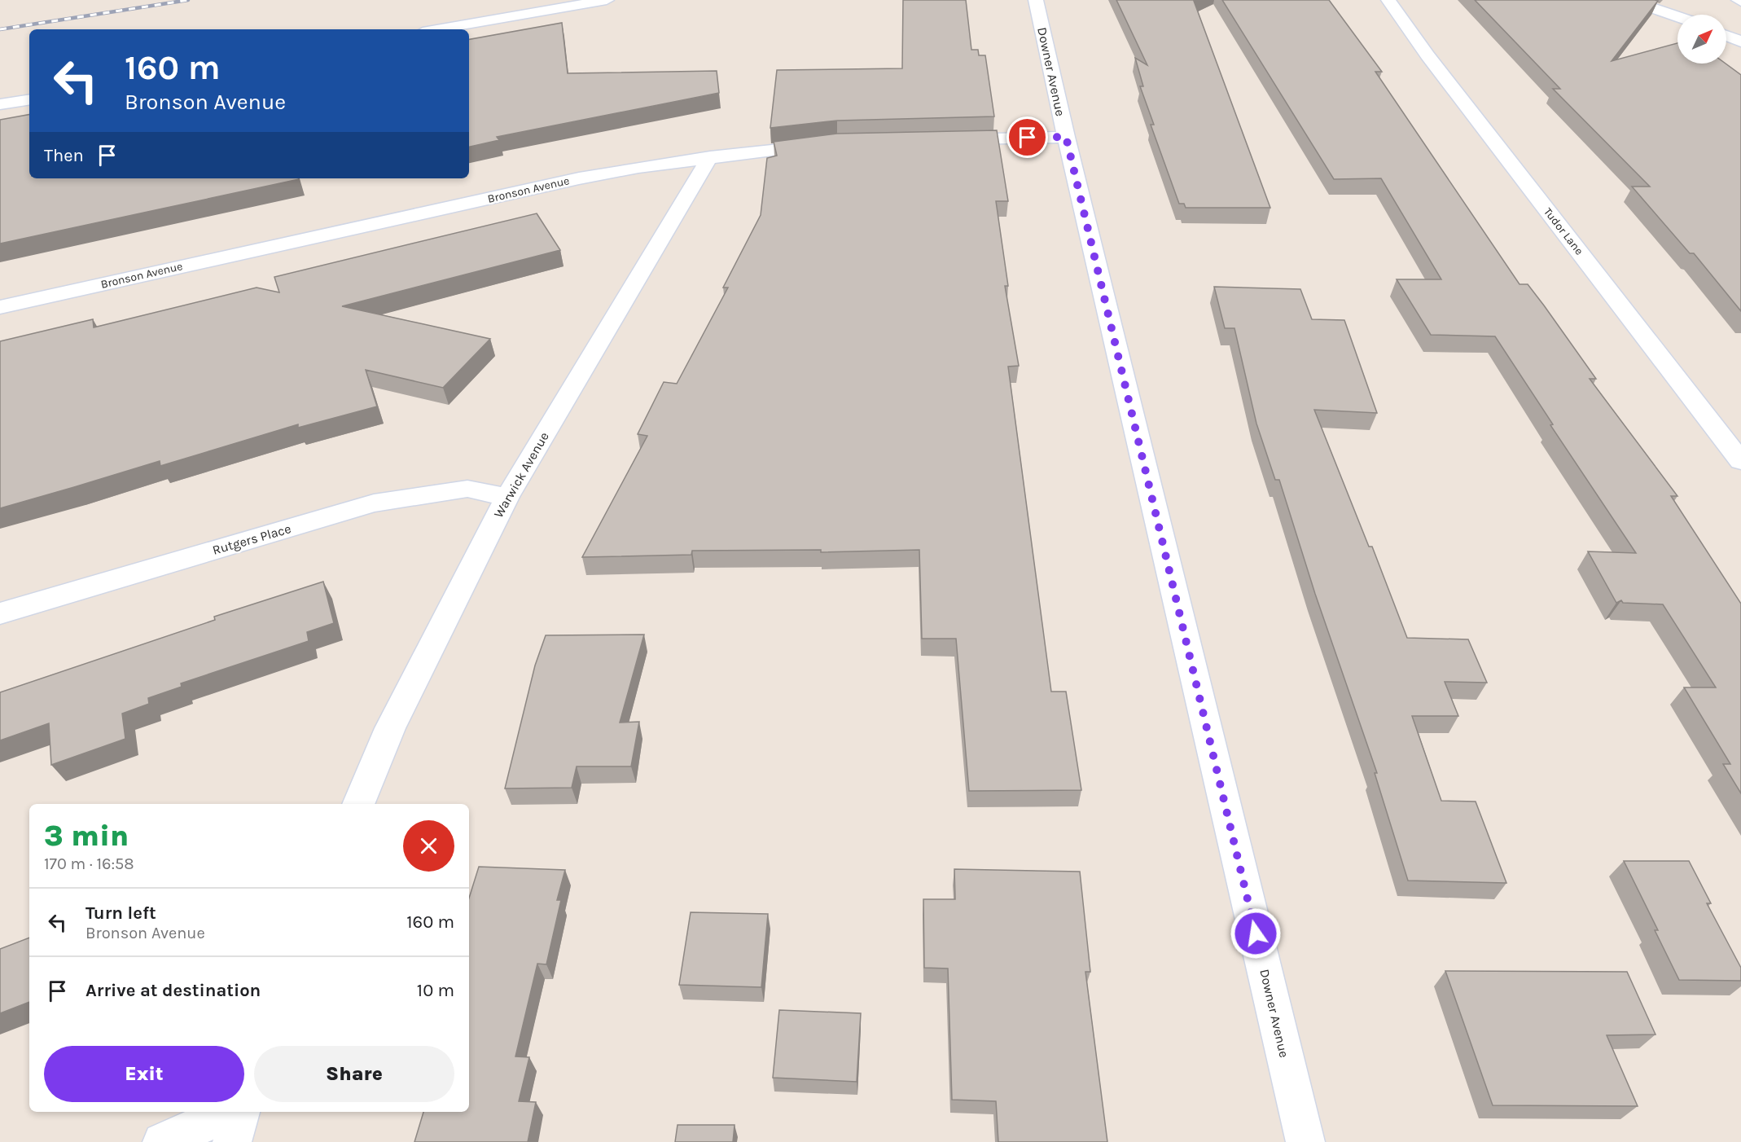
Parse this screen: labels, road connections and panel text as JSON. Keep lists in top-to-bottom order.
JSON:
{
  "streets": {
    "street": [
      "Downer Avenue",
      "Bronson Avenue",
      "Tudor Lane",
      "Warwick Avenue",
      "Rutgers Place"
    ]
  },
  "crossings": [
    ["Bronson Avenue", "Warwick Avenue"],
    ["Warwick Avenue", "Rutgers Place"]
  ],
  "north": "top right",
  "page": {
    "turn": ["160 m", "Bronson Avenue"],
    "then": "Then",
    "heading": ["3 min", "170 m · 16:58"],
    "list": [
      {
        "name": "Turn left",
        "note": "Bronson Avenue",
        "value": "160 m"
      },
      {
        "name": "Arrive at destination",
        "value": "10 m"
      }
    ],
    "buttons": ["Exit", "Share"]
  }
}
